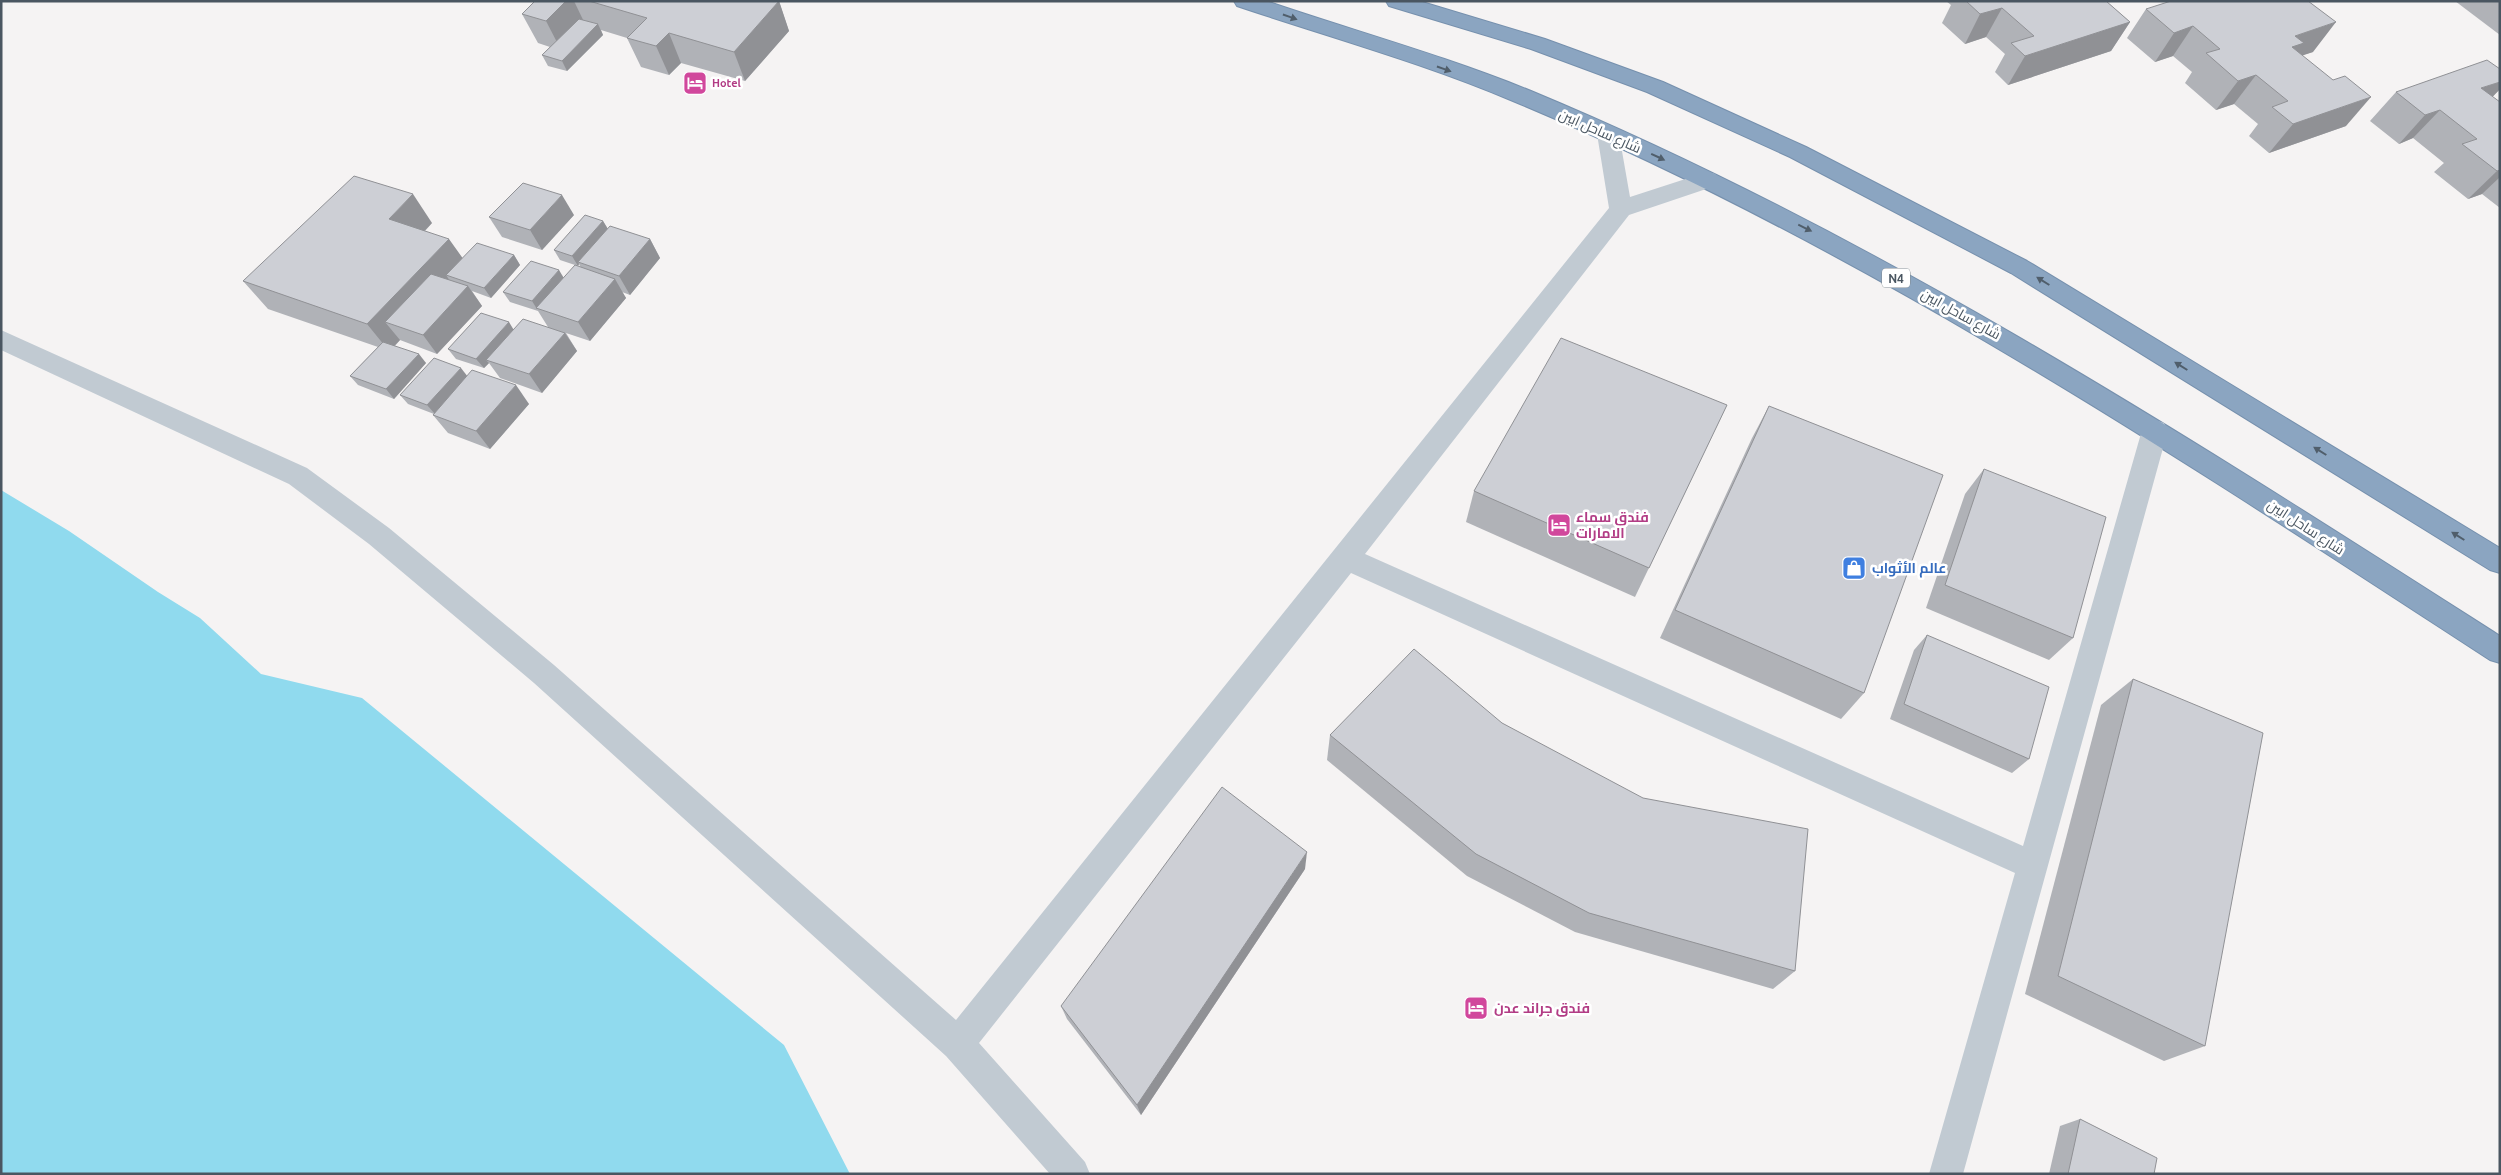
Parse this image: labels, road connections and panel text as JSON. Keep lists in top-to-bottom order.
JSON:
{
  "streets": {
    "highway": ["شارع ساحل ابين", "N4"]
  },
  "places": {
    "hotel": ["Hotel", "فندق سماء الامارات", "فندق جراند عدن"],
    "shop": ["عالم الأثواب"]
  }
}
